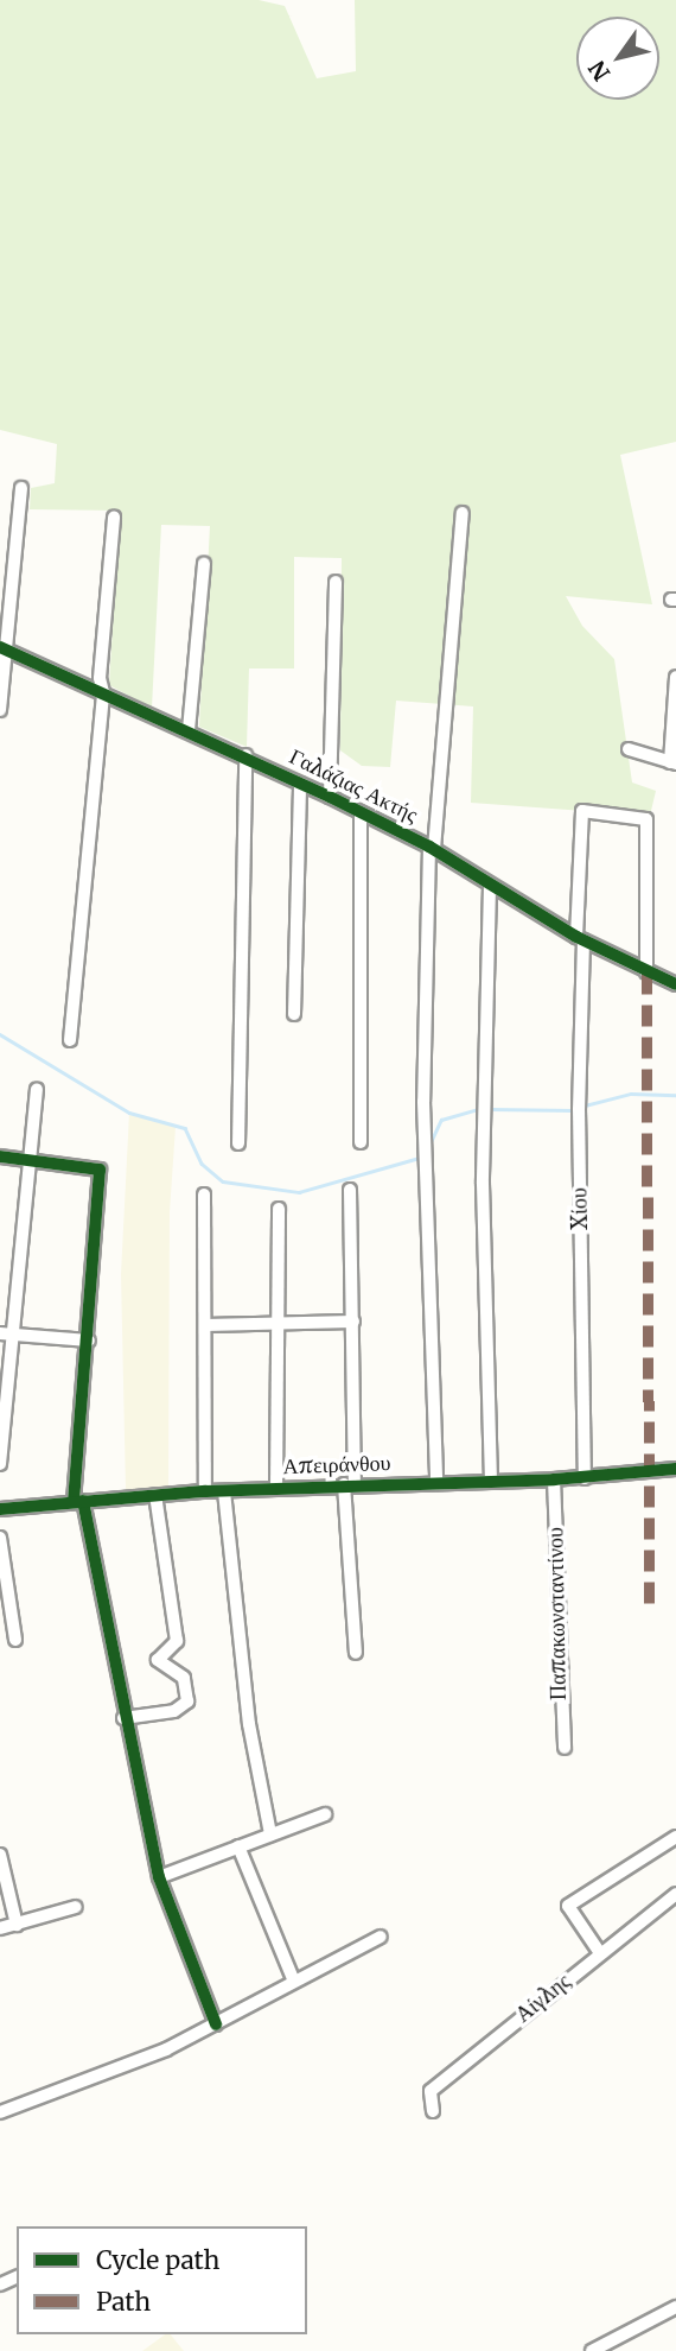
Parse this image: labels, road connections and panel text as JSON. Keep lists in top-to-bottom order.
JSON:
{
  "streets": {
    "street": [
      "Γαλάζιας Ακτής",
      "Χίου",
      "Απειράνθου",
      "Παπακωνσταντίνου",
      "Αίγλης"
    ]
  },
  "crossings": [
    ["Γαλάζιας Ακτής", "Χίου"],
    ["Χίου", "Απειράνθου"],
    ["Απειράνθου", "Παπακωνσταντίνου"]
  ],
  "legend": ["Cycle path", "Path"],
  "north": "bottom left"
}
